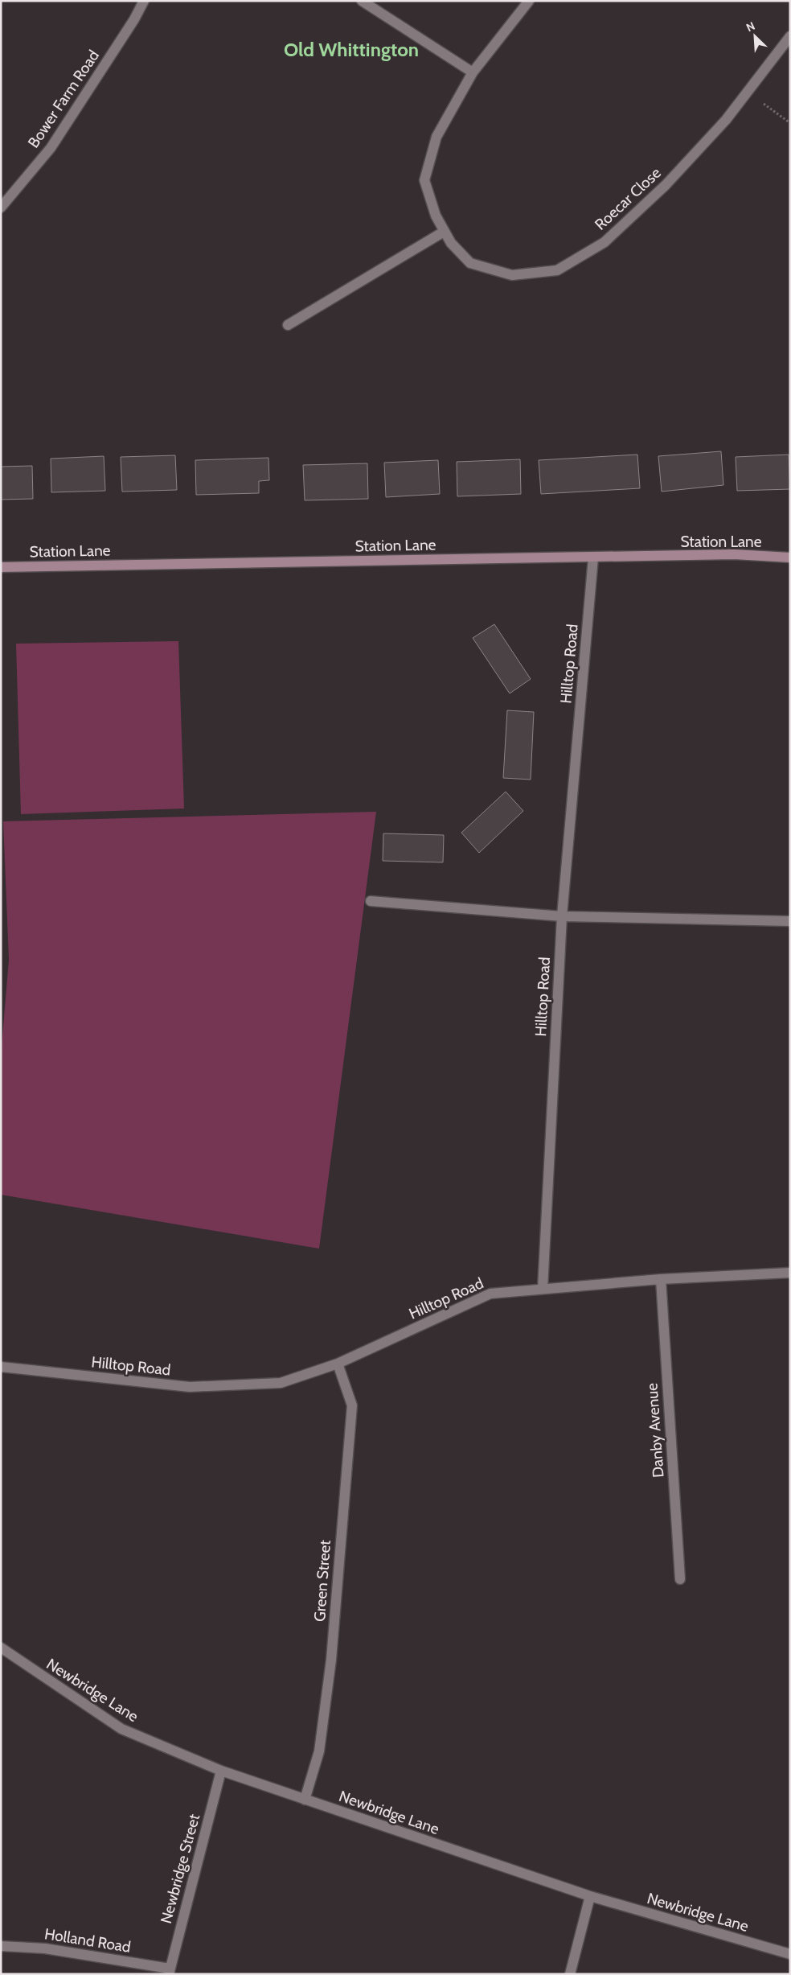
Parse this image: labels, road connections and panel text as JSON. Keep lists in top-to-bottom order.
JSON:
{
  "streets": {
    "street": [
      "Bower Farm Road",
      "Roecar Close",
      "Station Lane",
      "Hilltop Road",
      "Danby Avenue",
      "Green Street",
      "Newbridge Lane",
      "Newbridge Street",
      "Holland Road"
    ]
  },
  "crossings": [
    ["Station Lane", "Hilltop Road"],
    ["Hilltop Road", "Green Street"],
    ["Green Street", "Newbridge Lane"],
    ["Newbridge Lane", "Newbridge Street"],
    ["Newbridge Street", "Holland Road"]
  ],
  "districts": ["Old Whittington"],
  "north": "top left"
}
